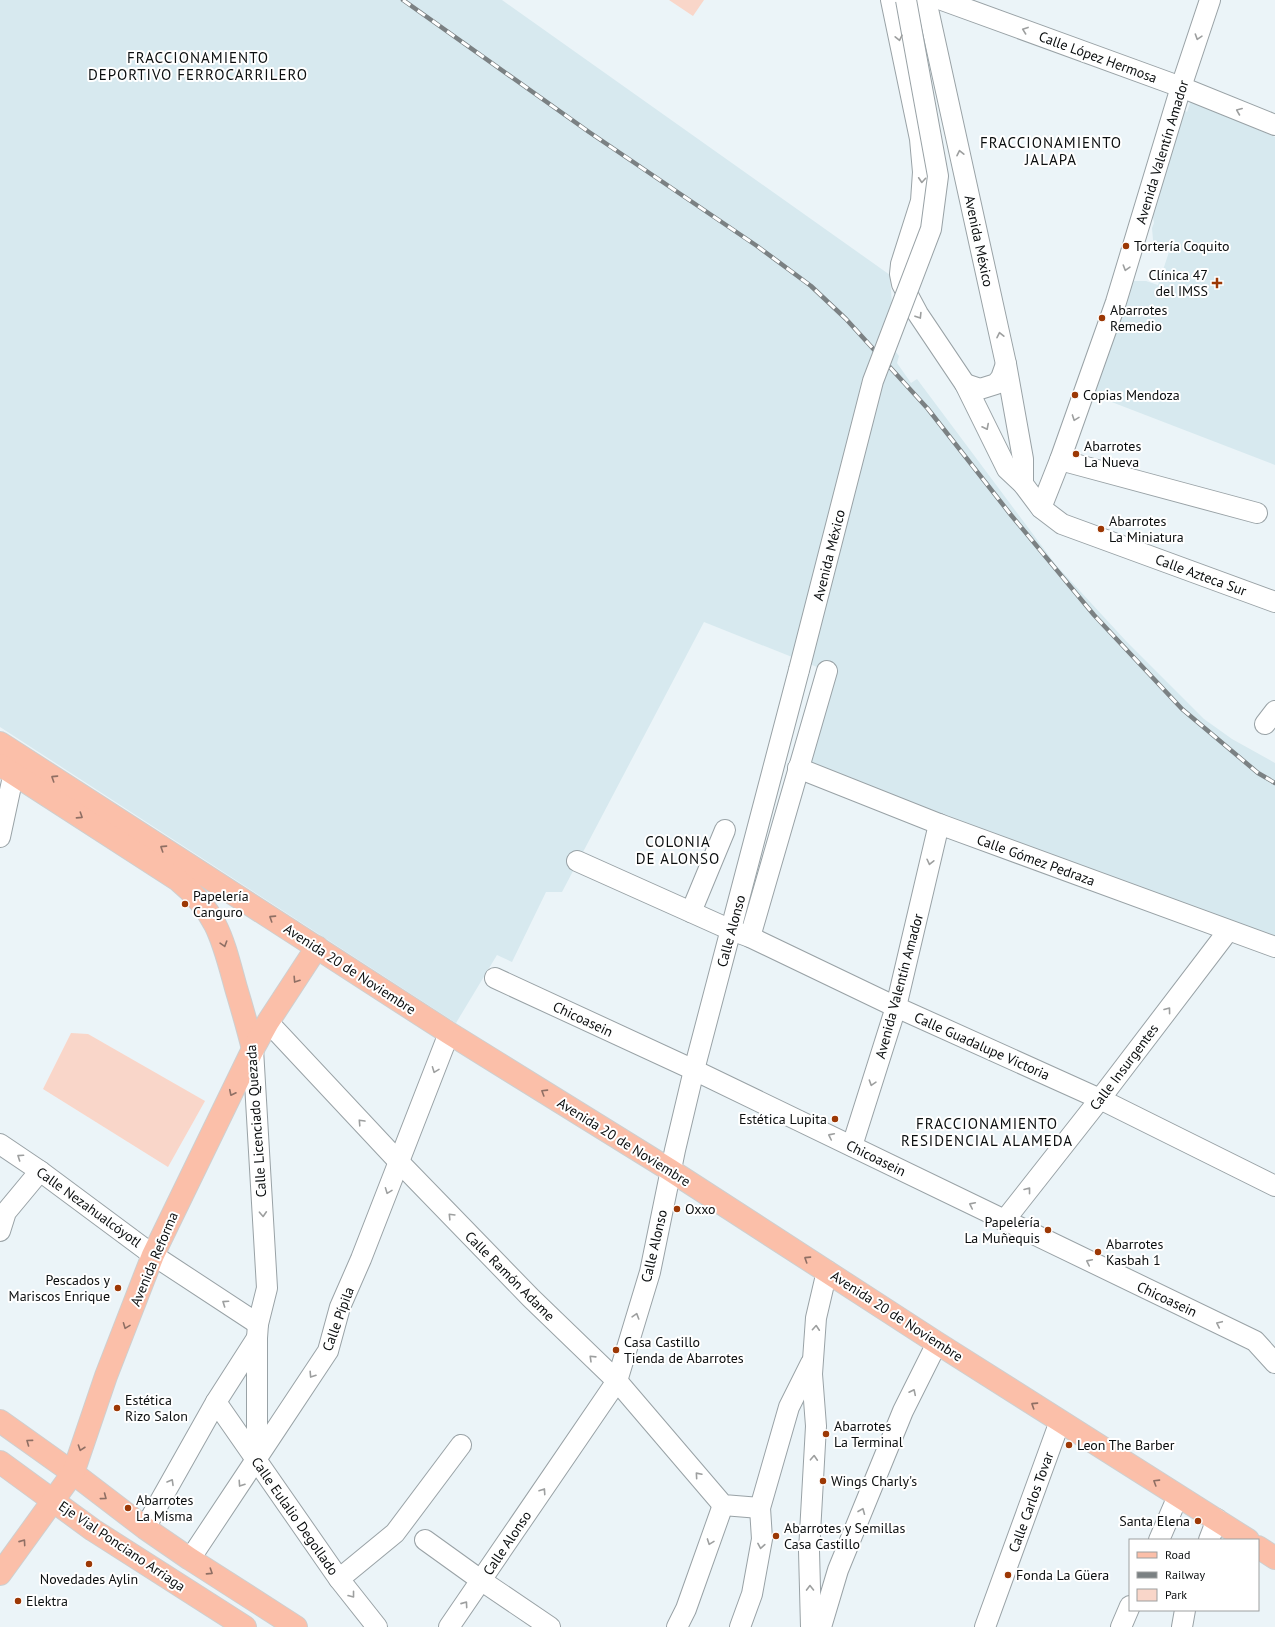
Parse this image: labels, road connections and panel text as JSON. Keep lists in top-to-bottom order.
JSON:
{
  "streets": {
    "main road": [
      "Avenida 20 de Noviembre",
      "Calle Licenciado Quezada",
      "Avenida Reforma",
      "Eje Vial Ponciano Arriaga"
    ],
    "street": [
      "Calle López Hermosa",
      "Avenida Valentín Amador",
      "Avenida México",
      "Calle Azteca Sur",
      "Calle Gómez Pedraza",
      "Calle Alonso",
      "Chicoasein",
      "Calle Guadalupe Victoria",
      "Calle Insurgentes",
      "Calle Nezahualcóyotl",
      "Calle Ramón Adame",
      "Calle Pípila",
      "Calle Carlos Tovar",
      "Calle Eulalio Degollado"
    ]
  },
  "crossings": [
    ["Calle López Hermosa", "Avenida Valentín Amador"],
    ["Avenida Valentín Amador", "Calle Azteca Sur"],
    ["Avenida Valentín Amador", "Calle Gómez Pedraza"],
    ["Avenida Valentín Amador", "Chicoasein"],
    ["Avenida Valentín Amador", "Calle Guadalupe Victoria"],
    ["Avenida México", "Calle Alonso"],
    ["Calle Gómez Pedraza", "Calle Alonso"],
    ["Calle Gómez Pedraza", "Calle Insurgentes"],
    ["Calle Alonso", "Avenida 20 de Noviembre"],
    ["Calle Alonso", "Chicoasein"],
    ["Calle Alonso", "Calle Guadalupe Victoria"],
    ["Calle Alonso", "Calle Ramón Adame"],
    ["Avenida 20 de Noviembre", "Calle Licenciado Quezada"],
    ["Avenida 20 de Noviembre", "Avenida Reforma"],
    ["Avenida 20 de Noviembre", "Calle Pípila"],
    ["Avenida 20 de Noviembre", "Calle Carlos Tovar"],
    ["Chicoasein", "Calle Insurgentes"],
    ["Calle Guadalupe Victoria", "Calle Insurgentes"],
    ["Calle Licenciado Quezada", "Calle Nezahualcóyotl"],
    ["Calle Licenciado Quezada", "Avenida Reforma"],
    ["Calle Licenciado Quezada", "Calle Pípila"],
    ["Calle Licenciado Quezada", "Calle Eulalio Degollado"],
    ["Calle Licenciado Quezada", "Eje Vial Ponciano Arriaga"],
    ["Calle Nezahualcóyotl", "Avenida Reforma"],
    ["Avenida Reforma", "Calle Ramón Adame"],
    ["Avenida Reforma", "Eje Vial Ponciano Arriaga"],
    ["Calle Ramón Adame", "Calle Pípila"],
    ["Calle Pípila", "Calle Eulalio Degollado"],
    ["Calle Pípila", "Eje Vial Ponciano Arriaga"]
  ],
  "one_way": [
    "Calle López Hermosa",
    "Avenida Valentín Amador",
    "Avenida 20 de Noviembre",
    "Chicoasein",
    "Calle Insurgentes",
    "Calle Nezahualcóyotl",
    "Calle Ramón Adame"
  ],
  "districts": [
    "FRACCIONAMIENTO DEPORTIVO FERROCARRILERO",
    "FRACCIONAMIENTO JALAPA",
    "COLONIA DE ALONSO",
    "FRACCIONAMIENTO RESIDENCIAL ALAMEDA"
  ],
  "places": {
    "other": [
      "Tortería Coquito",
      "Abarrotes Remedio",
      "Copias Mendoza",
      "Abarrotes La Nueva",
      "Abarrotes La Miniatura",
      "Papelería Canguro",
      "Estética Lupita",
      "Oxxo",
      "Papelería La Muñequis",
      "Abarrotes Kasbah 1",
      "Pescados y Mariscos Enrique",
      "Casa Castillo Tienda de Abarrotes",
      "Estética Rizo Salon",
      "Abarrotes La Terminal",
      "Leon The Barber",
      "Wings Charly's",
      "Abarrotes La Misma",
      "Santa Elena",
      "Abarrotes y Semillas Casa Castillo",
      "Novedades Aylin",
      "Fonda La Güera",
      "Elektra"
    ],
    "health": ["Clínica 47 del IMSS"]
  },
  "legend": ["Road", "Railway", "Park"]
}
